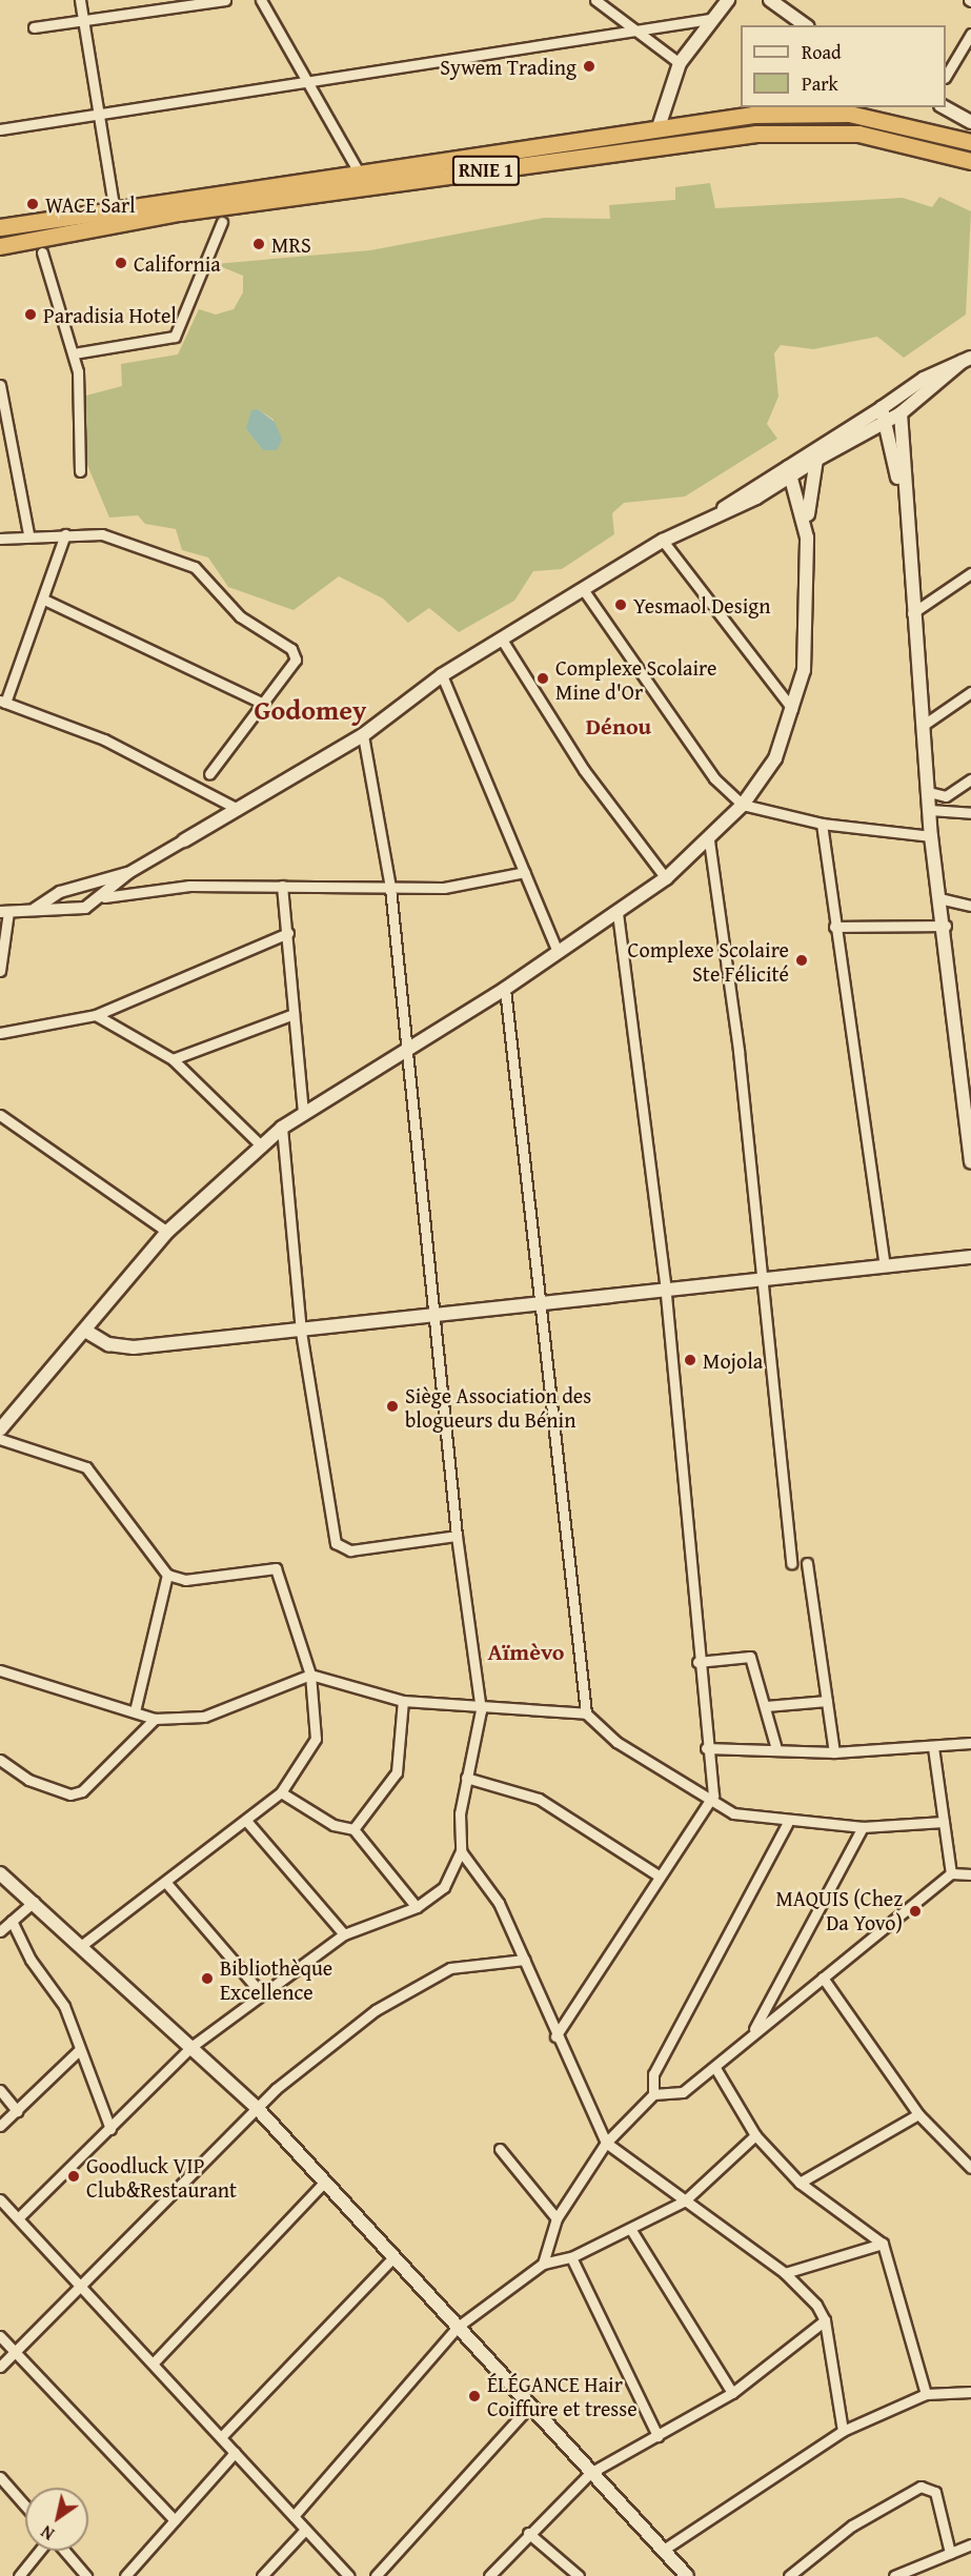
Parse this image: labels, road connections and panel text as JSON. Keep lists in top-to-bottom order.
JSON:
{
  "streets": {
    "highway": ["RNIE 1"]
  },
  "districts": ["Godomey", "Dénou", "Aïmèvo"],
  "places": [
    "Sywem Trading",
    "WACE Sarl",
    "MRS",
    "California",
    "Paradisia Hotel",
    "Yesmaol Design",
    "Complexe Scolaire Mine d'Or",
    "Complexe Scolaire Ste Félicité",
    "Mojola",
    "Siège Association des blogueurs du Bénin",
    "MAQUIS (Chez Da Yovo)",
    "Bibliothèque Excellence",
    "Goodluck VIP Club&Restaurant",
    "ÉLÉGANCE Hair Coiffure et tresse"
  ],
  "legend": ["Road", "Park"],
  "north": "bottom left"
}
